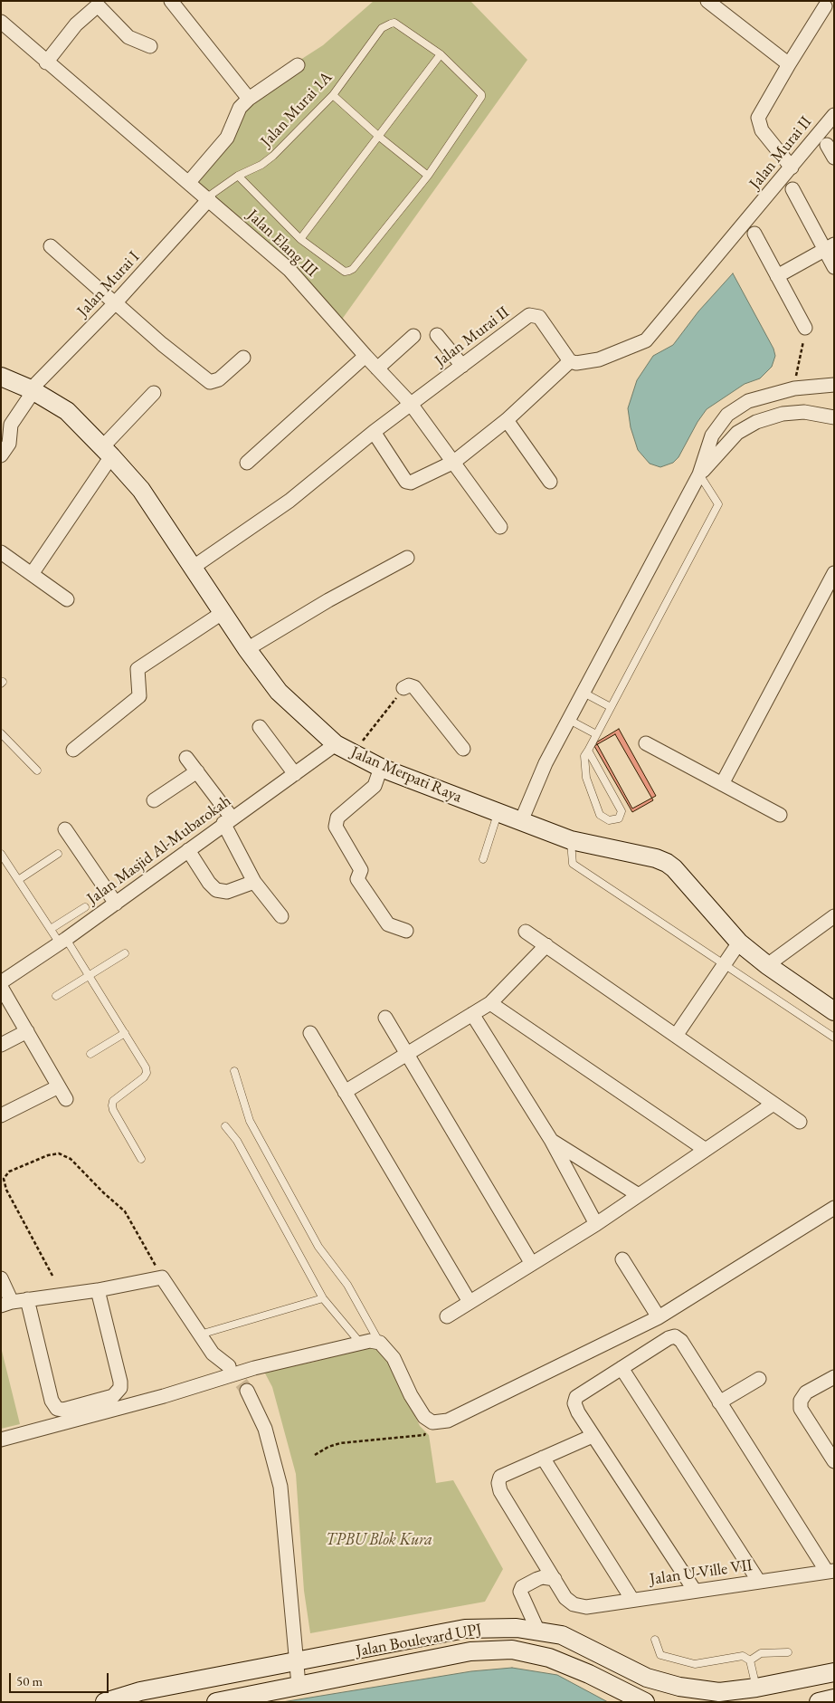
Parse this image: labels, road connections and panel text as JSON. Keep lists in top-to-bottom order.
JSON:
{
  "streets": {
    "street": [
      "Jalan Murai II",
      "Jalan Elang III",
      "Jalan Murai I",
      "Jalan Merpati Raya",
      "Jalan Masjid Al-Mubarokah",
      "Jalan U-Ville VII",
      "Jalan Boulevard UPJ"
    ],
    "lane": ["Jalan Murai 1A"]
  },
  "crossings": [
    ["Jalan Murai 1A", "Jalan Elang III"],
    ["Jalan Murai 1A", "Jalan Murai I"],
    ["Jalan Murai II", "Jalan Elang III"],
    ["Jalan Murai II", "Jalan Merpati Raya"],
    ["Jalan Elang III", "Jalan Murai I"],
    ["Jalan Murai I", "Jalan Merpati Raya"],
    ["Jalan Merpati Raya", "Jalan Masjid Al-Mubarokah"]
  ],
  "parks": ["TPBU Blok Kura"],
  "scale_bar": "50 m"
}
